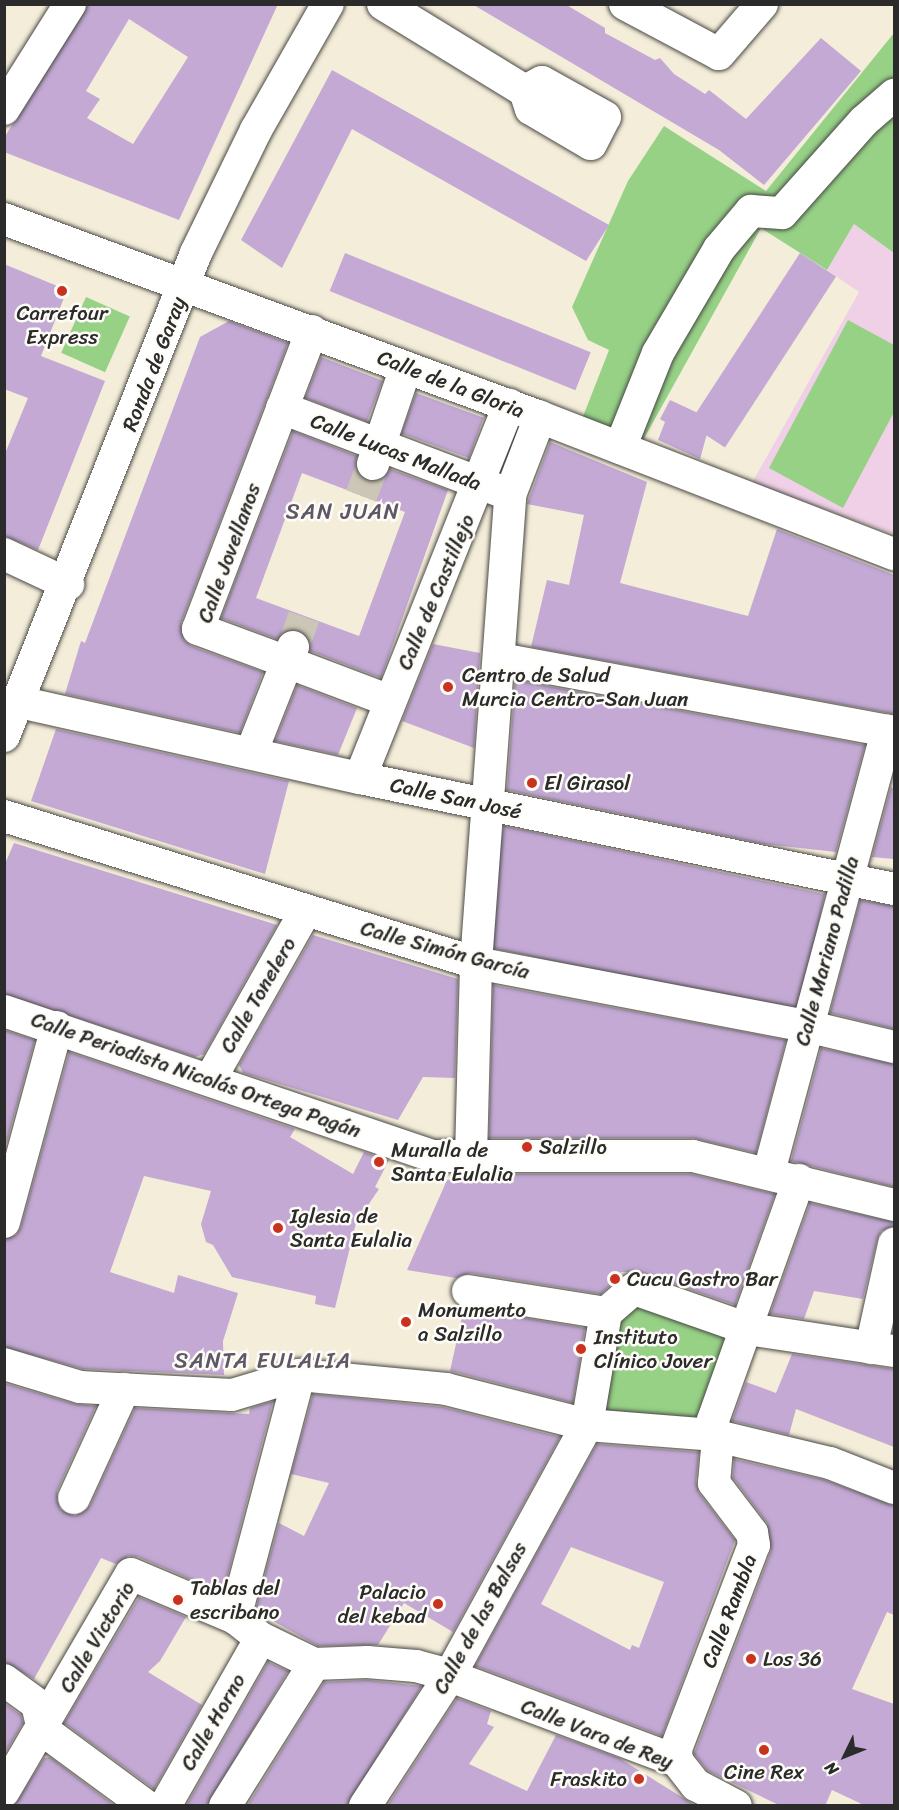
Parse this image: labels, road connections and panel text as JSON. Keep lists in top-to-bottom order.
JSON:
{
  "streets": {
    "street": [
      "Ronda de Garay",
      "Calle de la Gloria",
      "Calle Lucas Mallada",
      "Calle Jovellanos",
      "Calle de Castillejo",
      "Calle San José",
      "Calle Simón García",
      "Calle Mariano Padilla",
      "Calle Tonelero",
      "Calle Periodista Nicolás Ortega Pagán",
      "Calle Rambla",
      "Calle de las Balsas",
      "Calle Victorio",
      "Calle Horno",
      "Calle Vara de Rey"
    ]
  },
  "crossings": [
    ["Ronda de Garay", "Calle de la Gloria"],
    ["Ronda de Garay", "Calle San José"],
    ["Calle de la Gloria", "Calle Jovellanos"],
    ["Calle de la Gloria", "Calle de Castillejo"],
    ["Calle Lucas Mallada", "Calle Jovellanos"],
    ["Calle Lucas Mallada", "Calle de Castillejo"],
    ["Calle de Castillejo", "Calle San José"],
    ["Calle San José", "Calle Mariano Padilla"],
    ["Calle Simón García", "Calle Mariano Padilla"],
    ["Calle Simón García", "Calle Tonelero"],
    ["Calle Mariano Padilla", "Calle Periodista Nicolás Ortega Pagán"],
    ["Calle Tonelero", "Calle Periodista Nicolás Ortega Pagán"],
    ["Calle Periodista Nicolás Ortega Pagán", "Calle Rambla"],
    ["Calle Rambla", "Calle Vara de Rey"],
    ["Calle de las Balsas", "Calle Vara de Rey"]
  ],
  "districts": ["SAN JUAN", "SANTA EULALIA"],
  "places": [
    "Carrefour Express",
    "Centro de Salud Murcia Centro-San Juan",
    "El Girasol",
    "Salzillo",
    "Muralla de Santa Eulalia",
    "Iglesia de Santa Eulalia",
    "Cucu Gastro Bar",
    "Monumento a Salzillo",
    "Instituto Clínico Jover",
    "Tablas del escribano",
    "Palacio del kebad",
    "Los 36",
    "Cine Rex",
    "Fraskito"
  ],
  "north": "bottom left"
}
